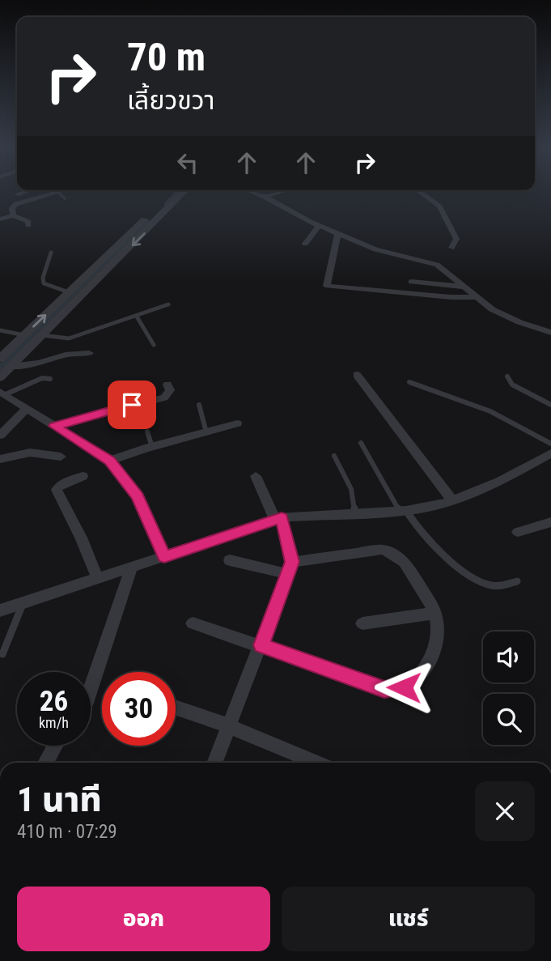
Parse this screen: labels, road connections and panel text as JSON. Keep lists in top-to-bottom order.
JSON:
{
  "page": {
    "turn": ["70 m", "เลี้ยวขวา"],
    "speed": "26 km/h",
    "limit": "30",
    "heading": ["1 นาที", "410 m · 07:29"],
    "buttons": ["ออก", "แชร์"]
  }
}
